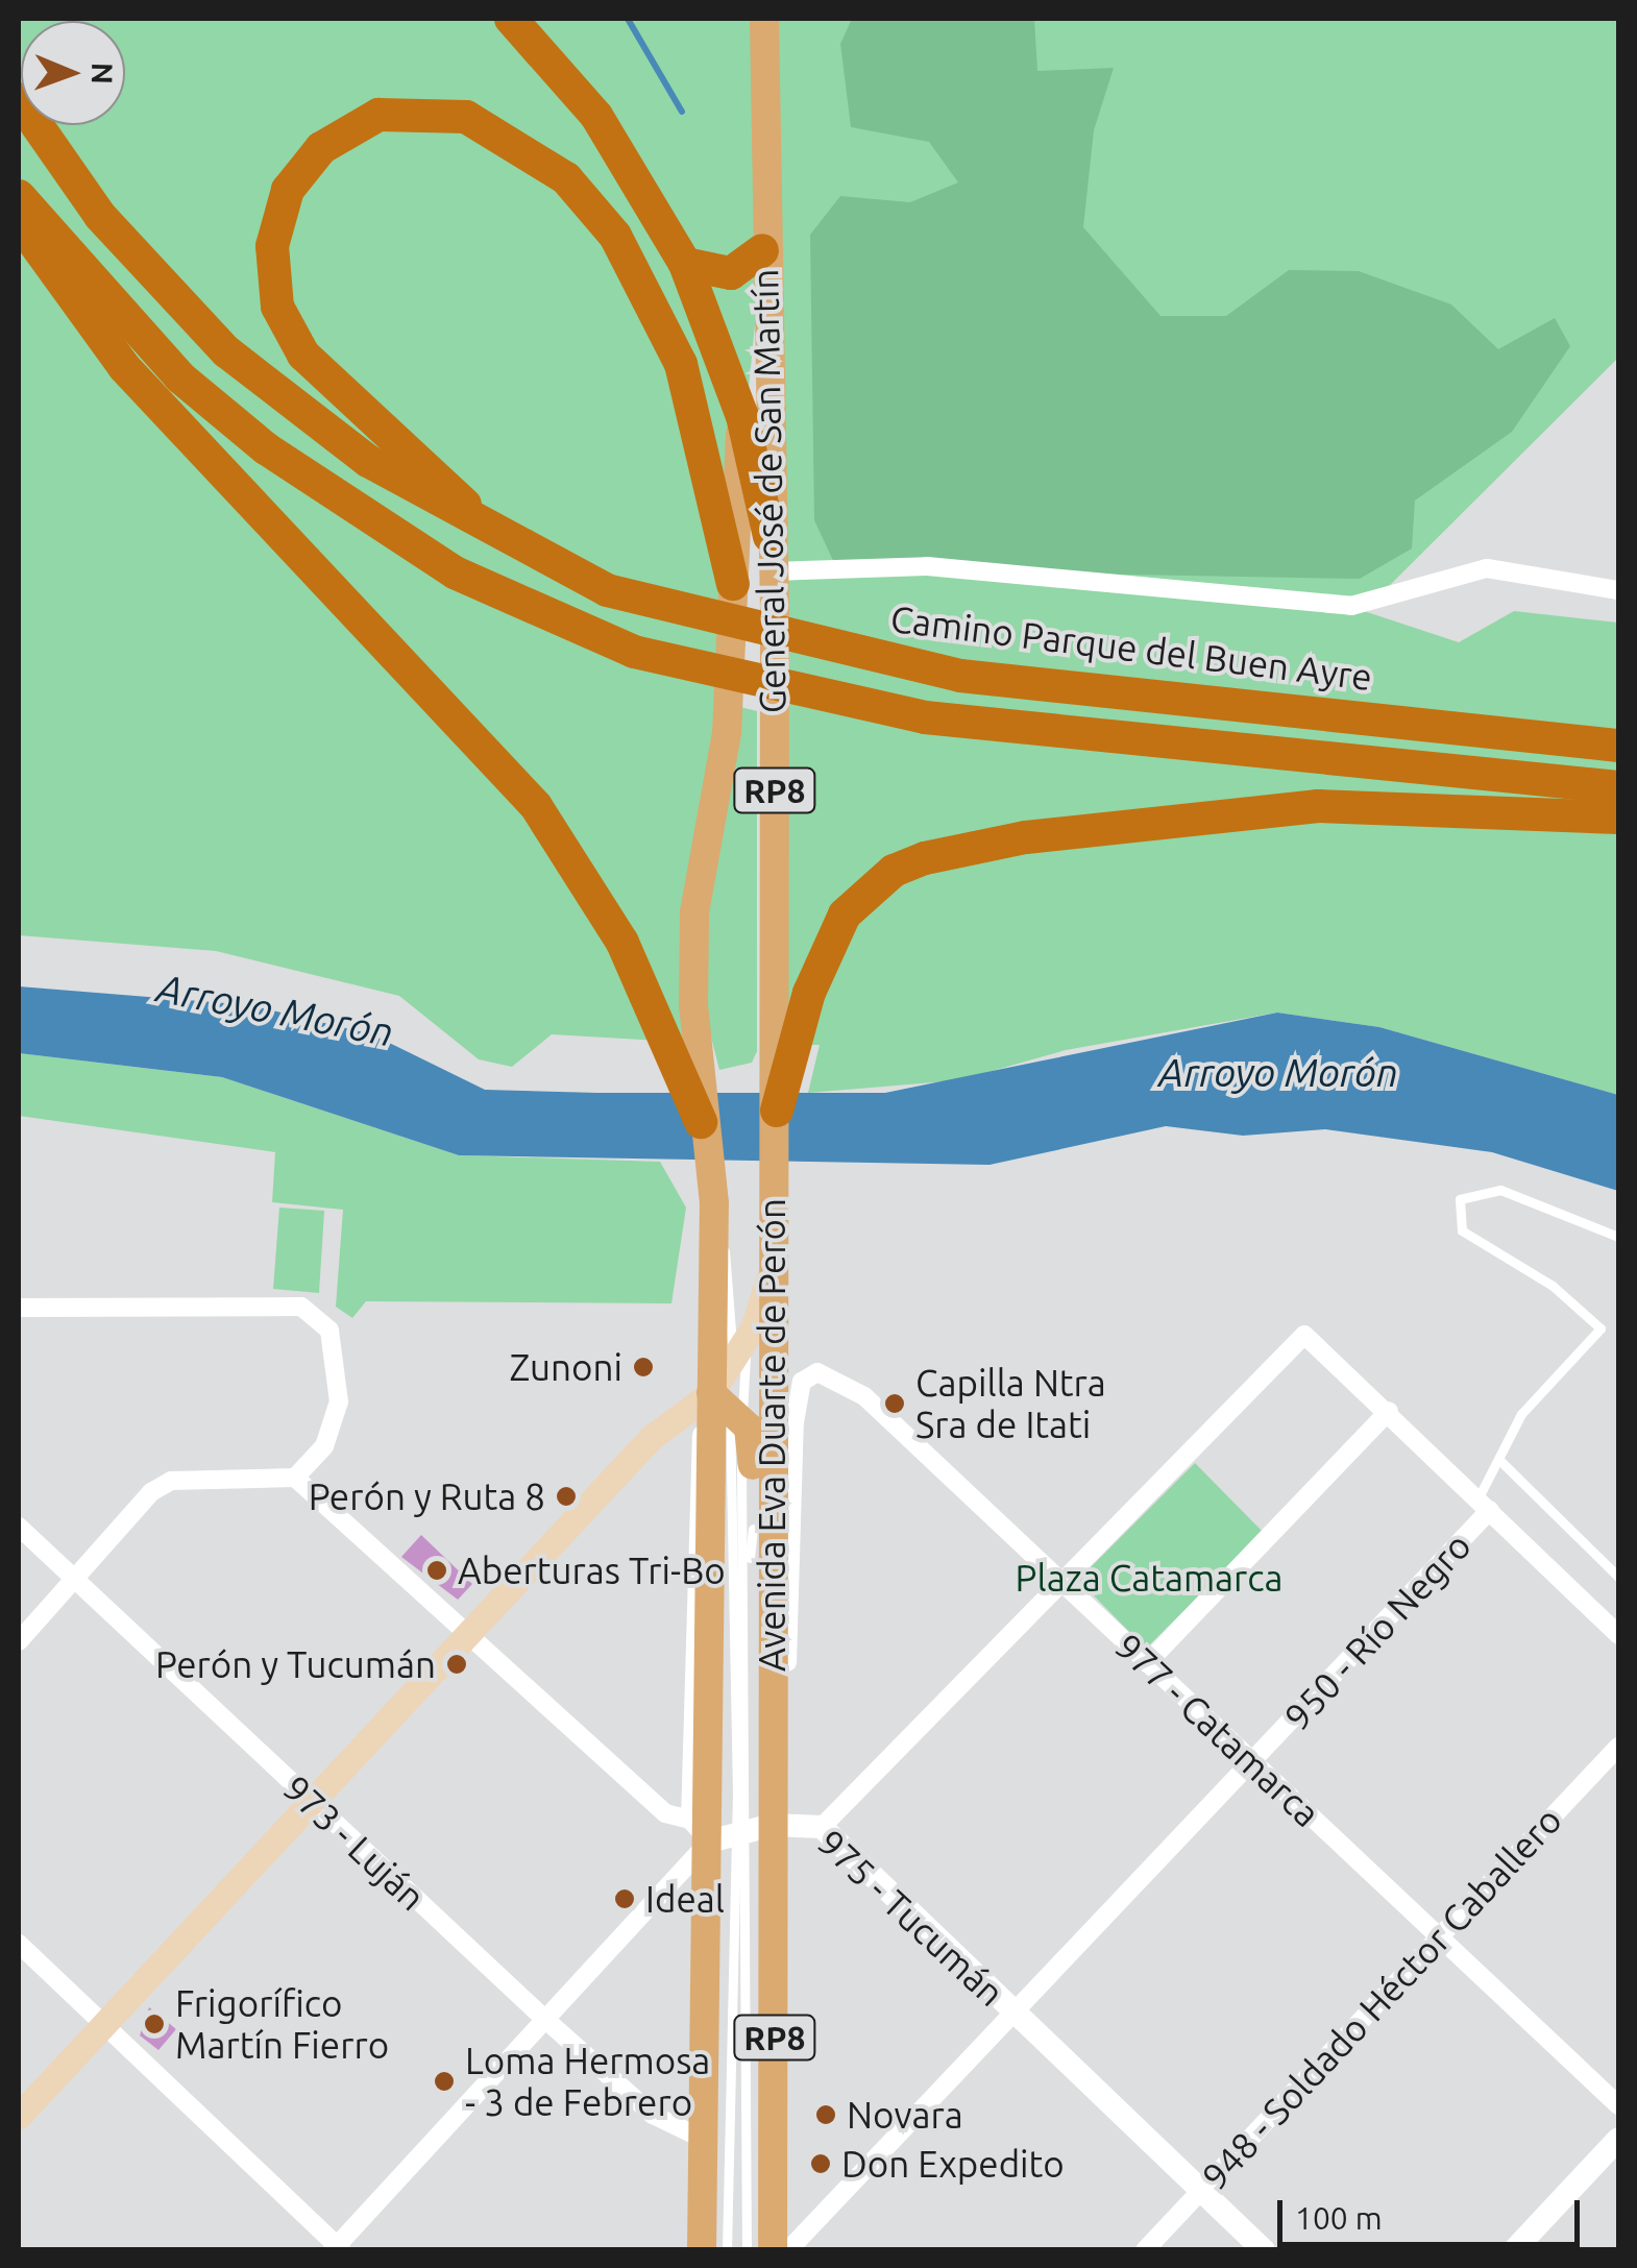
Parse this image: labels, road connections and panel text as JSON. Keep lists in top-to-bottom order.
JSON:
{
  "streets": {
    "highway": ["Camino Parque del Buen Ayre"],
    "main road": ["General José de San Martín", "RP8", "Avenida Eva Duarte de Perón"],
    "street": [
      "950 - Río Negro",
      "977 - Catamarca",
      "973 - Luján",
      "975 - Tucumán",
      "948 - Soldado Héctor Caballero"
    ]
  },
  "crossings": [
    ["Avenida Eva Duarte de Perón", "977 - Catamarca"],
    ["Avenida Eva Duarte de Perón", "973 - Luján"],
    ["Avenida Eva Duarte de Perón", "975 - Tucumán"],
    ["950 - Río Negro", "977 - Catamarca"],
    ["950 - Río Negro", "975 - Tucumán"],
    ["977 - Catamarca", "948 - Soldado Héctor Caballero"],
    ["975 - Tucumán", "948 - Soldado Héctor Caballero"]
  ],
  "water": ["Arroyo Morón"],
  "parks": ["Plaza Catamarca"],
  "places": [
    "Zunoni",
    "Capilla Ntra Sra de Itati",
    "Perón y Ruta 8",
    "Aberturas Tri-Bo",
    "Perón y Tucumán",
    "Ideal",
    "Frigorífico Martín Fierro",
    "Loma Hermosa - 3 de Febrero",
    "Novara",
    "Don Expedito"
  ],
  "scale_bar": "100 m",
  "north": "right"
}
